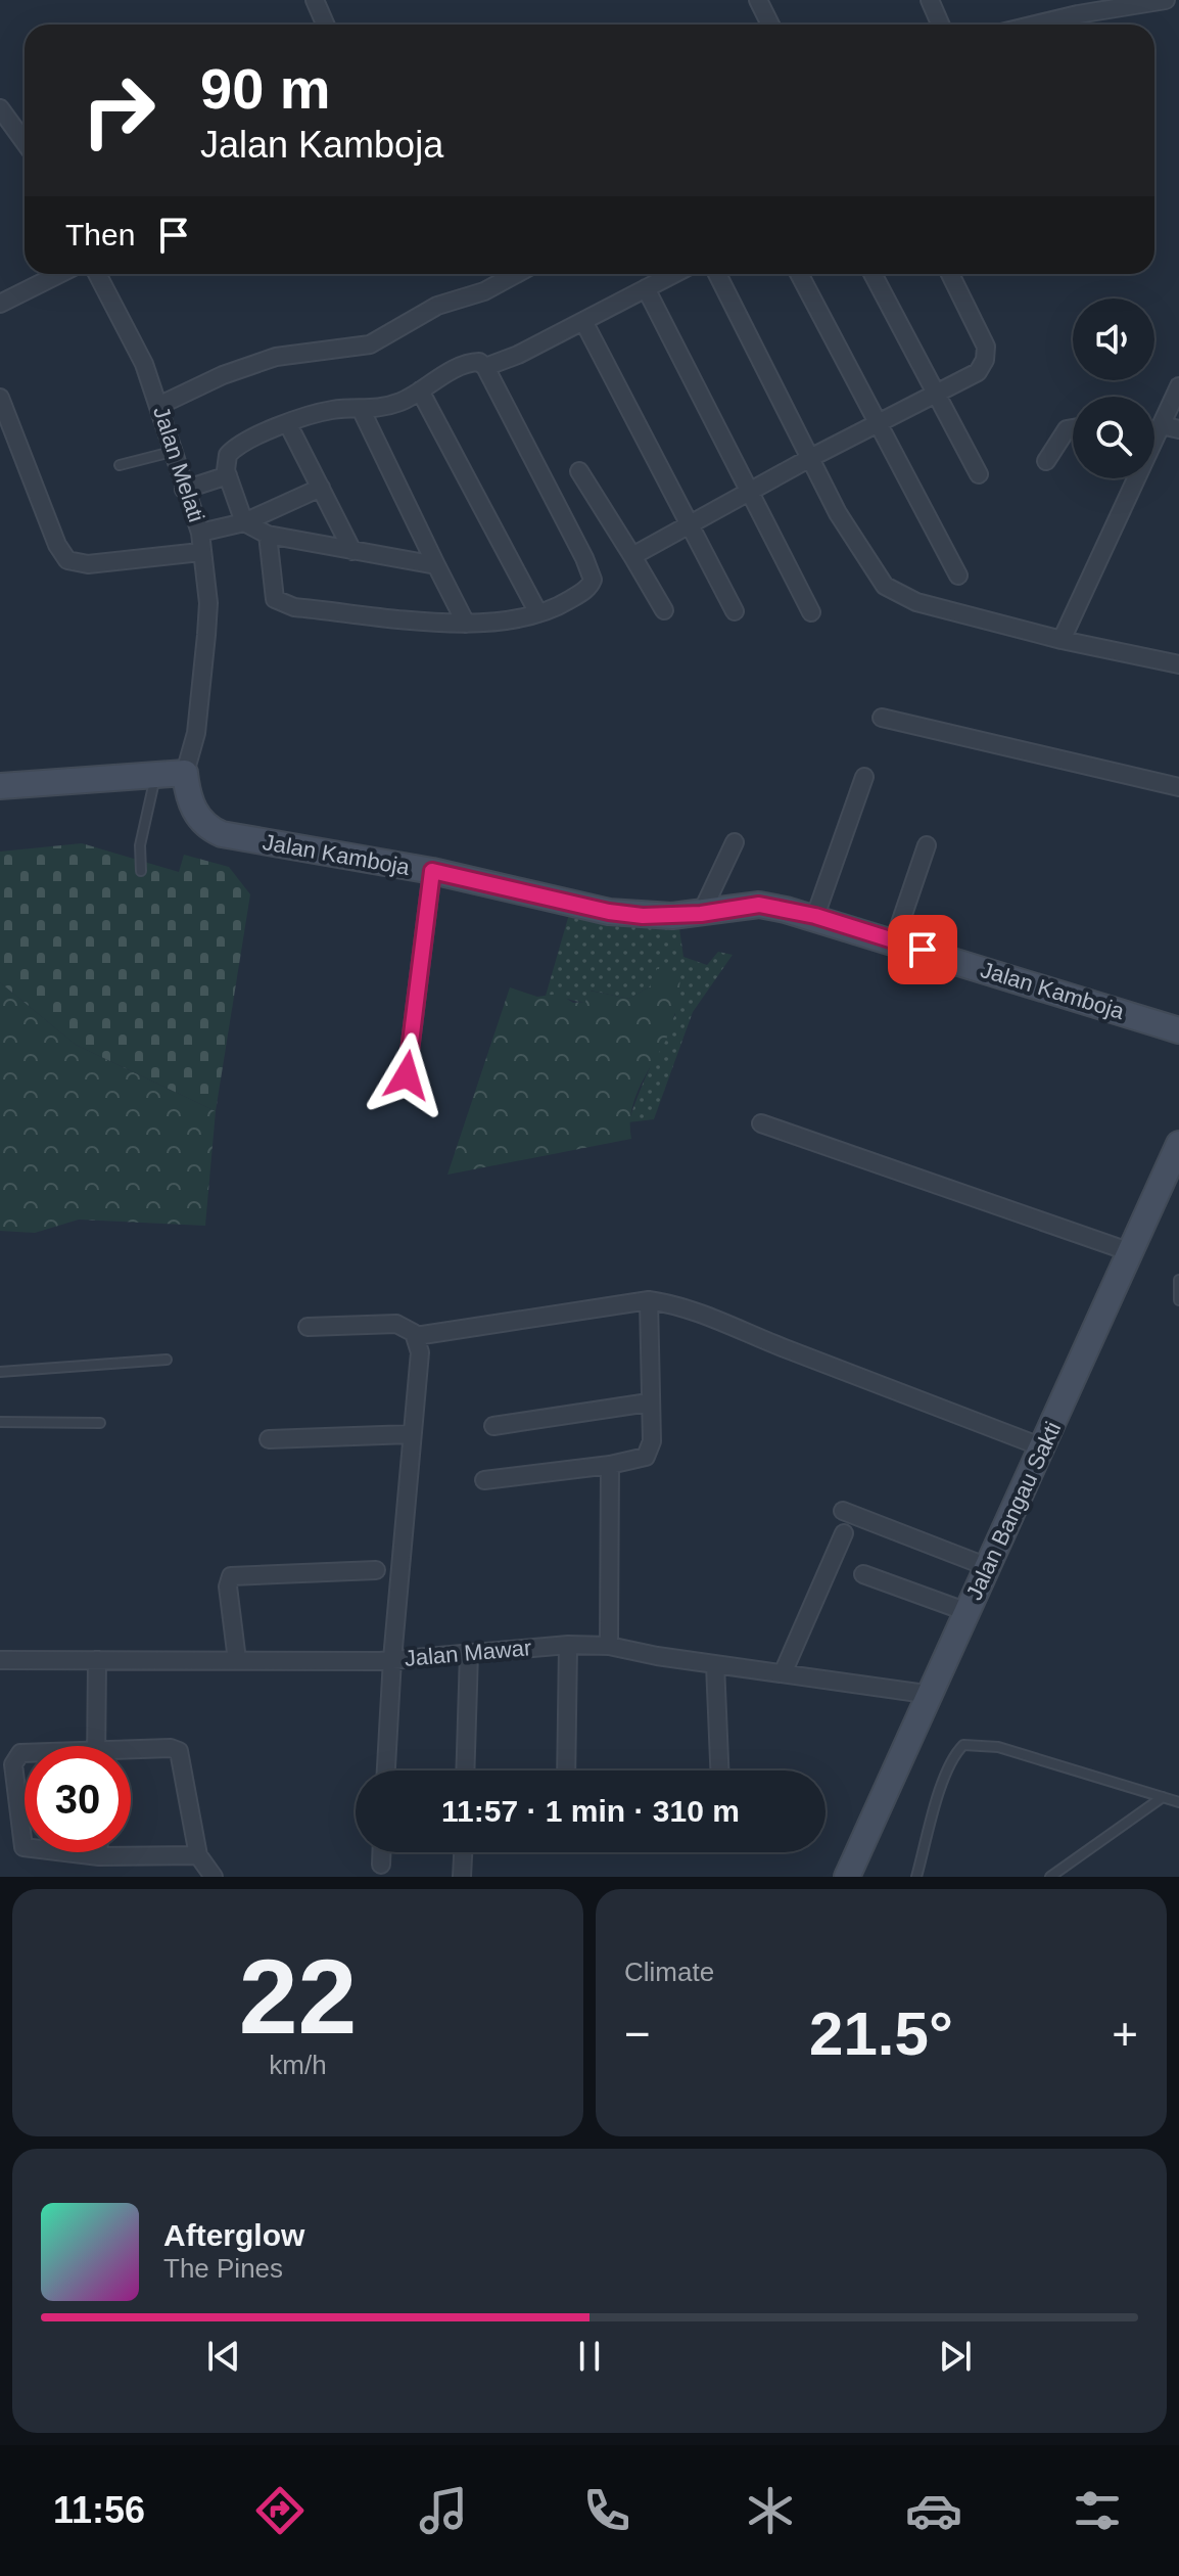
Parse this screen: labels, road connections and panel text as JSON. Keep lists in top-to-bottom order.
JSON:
{
  "streets": {
    "street": [
      "Jalan Melati",
      "Jalan Kamboja",
      "Jalan Bangau Sakti",
      "Jalan Mawar"
    ]
  },
  "crossings": [
    ["Jalan Melati", "Jalan Kamboja"],
    ["Jalan Bangau Sakti", "Jalan Mawar"]
  ],
  "page": {
    "turn": ["90 m", "Jalan Kamboja"],
    "then": "Then",
    "limit": "30",
    "trip": "11:57 · 1 min · 310 m",
    "tile": [
      ["22", "km/h"],
      "Climate"
    ],
    "heat": ["−", "21.5°", "+"],
    "song": ["Afterglow", "The Pines"],
    "tabs": "11:56"
  }
}
